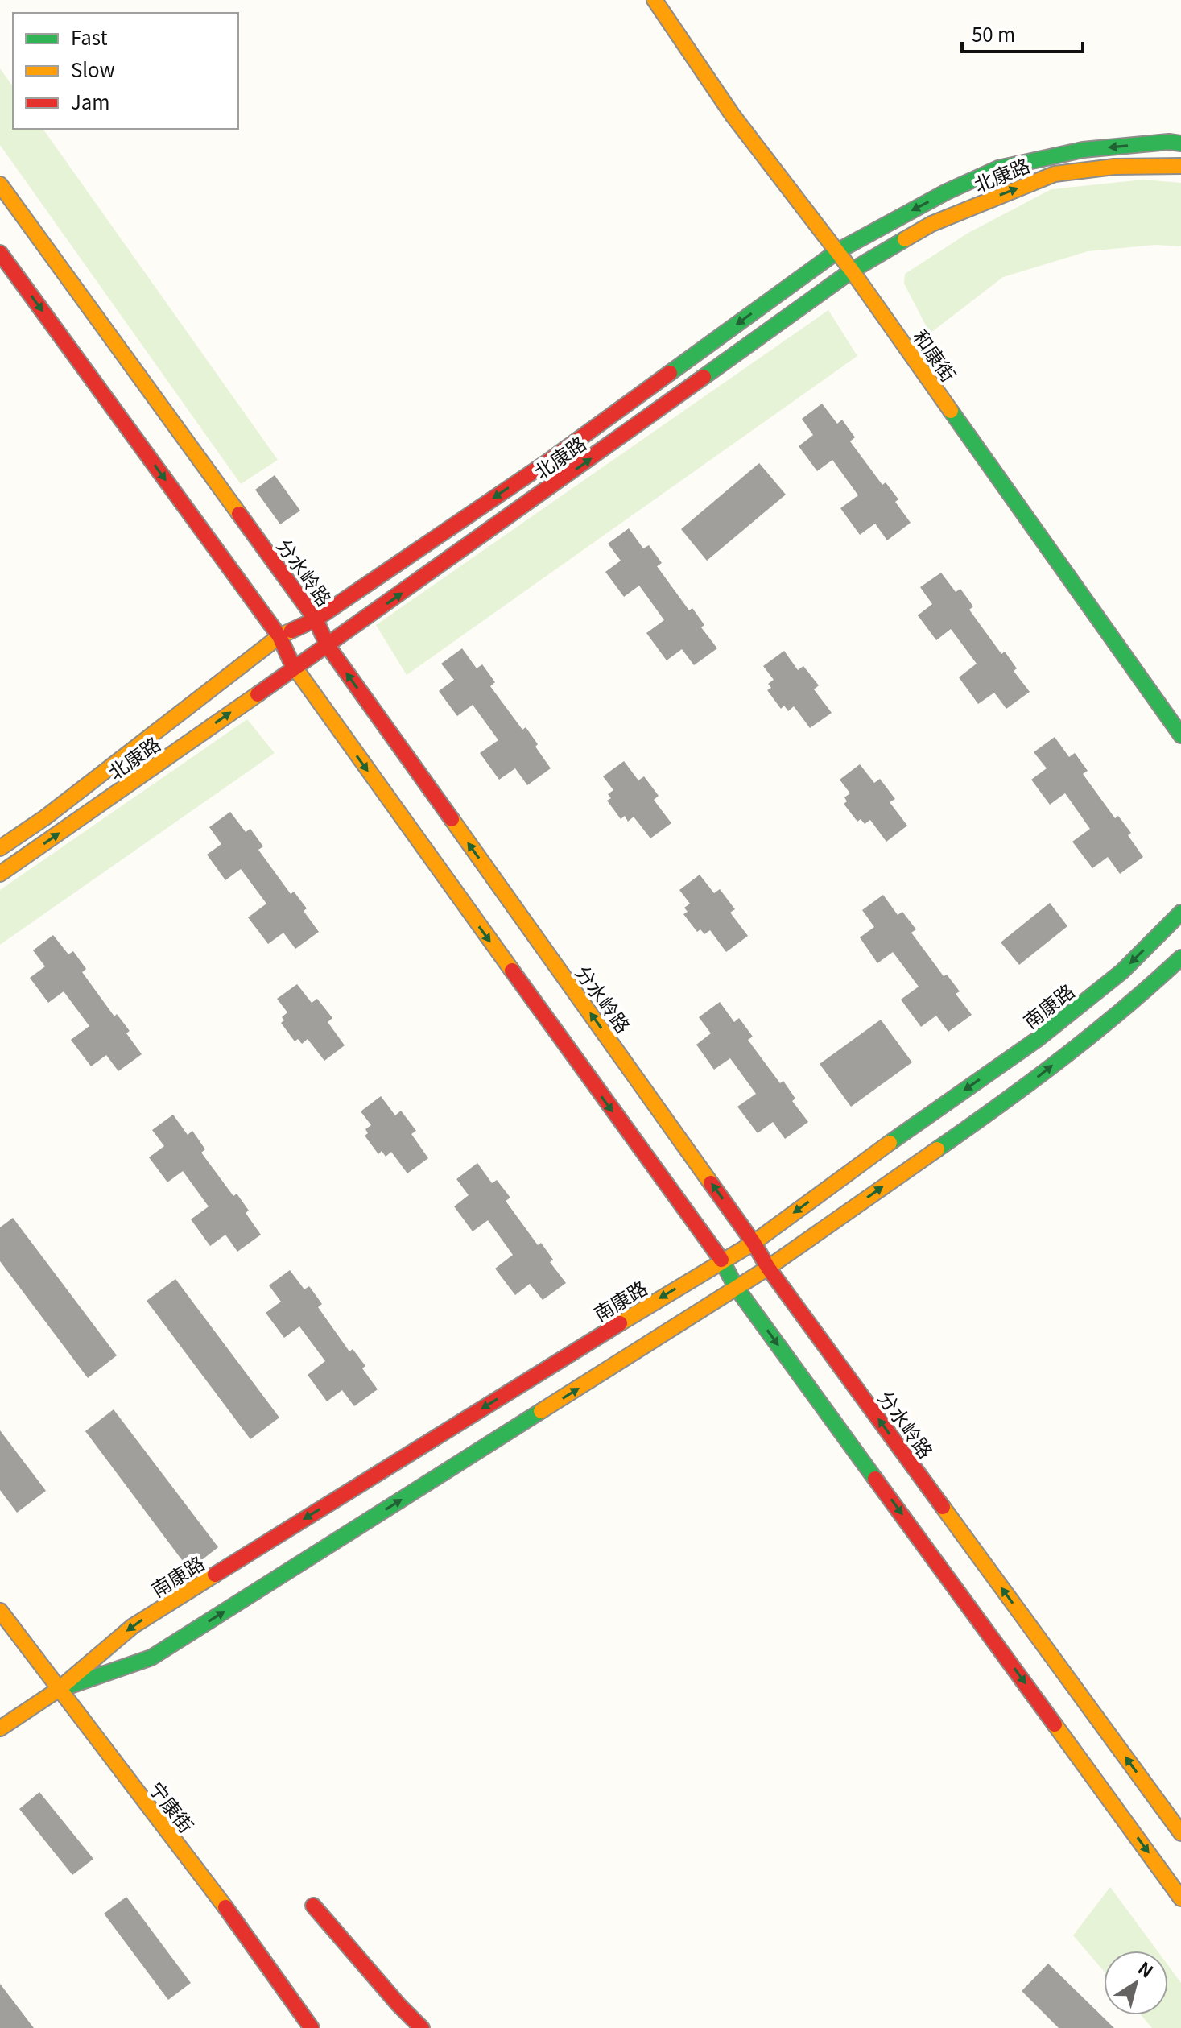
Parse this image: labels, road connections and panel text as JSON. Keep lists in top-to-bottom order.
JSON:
{
  "streets": {
    "main road": [
      "北康路",
      "和康街",
      "分水岭路",
      "南康路",
      "宁康街"
    ]
  },
  "crossings": [
    ["北康路", "和康街"],
    ["北康路", "分水岭路"],
    ["分水岭路", "南康路"],
    ["南康路", "宁康街"]
  ],
  "legend": ["Fast", "Slow", "Jam"],
  "scale_bar": "50 m",
  "north": "top right"
}
